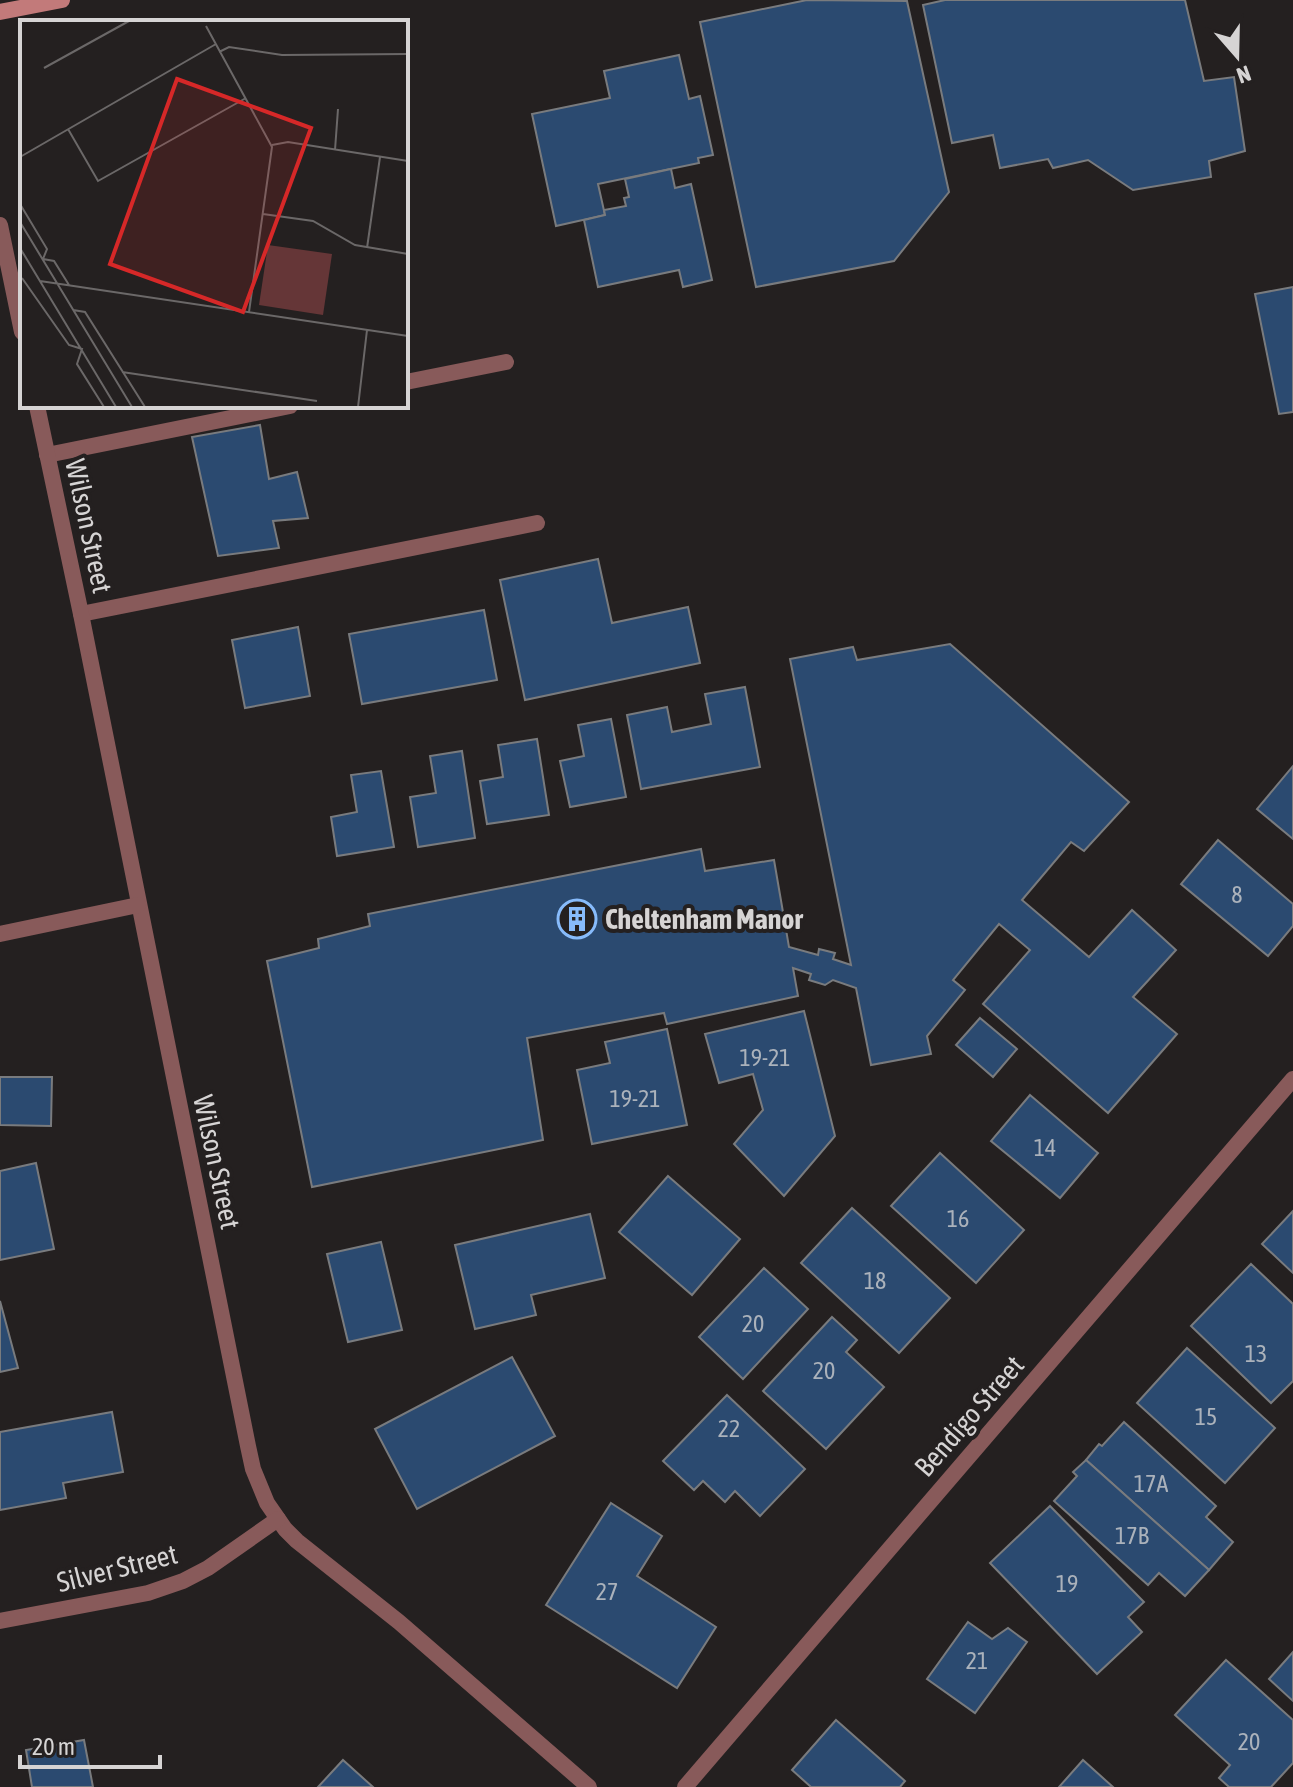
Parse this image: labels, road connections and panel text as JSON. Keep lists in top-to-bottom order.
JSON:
{
  "streets": {
    "street": ["Wilson Street", "Bendigo Street", "Silver Street"]
  },
  "crossings": [
    ["Wilson Street", "Silver Street"]
  ],
  "places": {
    "building": ["Cheltenham Manor"]
  },
  "house_numbers": [
    "8",
    "19-21",
    "19-21",
    "14",
    "16",
    "18",
    "20",
    "13",
    "20",
    "15",
    "22",
    "17A",
    "17B",
    "19",
    "27",
    "21",
    "20"
  ],
  "scale_bar": "20 m",
  "north": "bottom"
}
